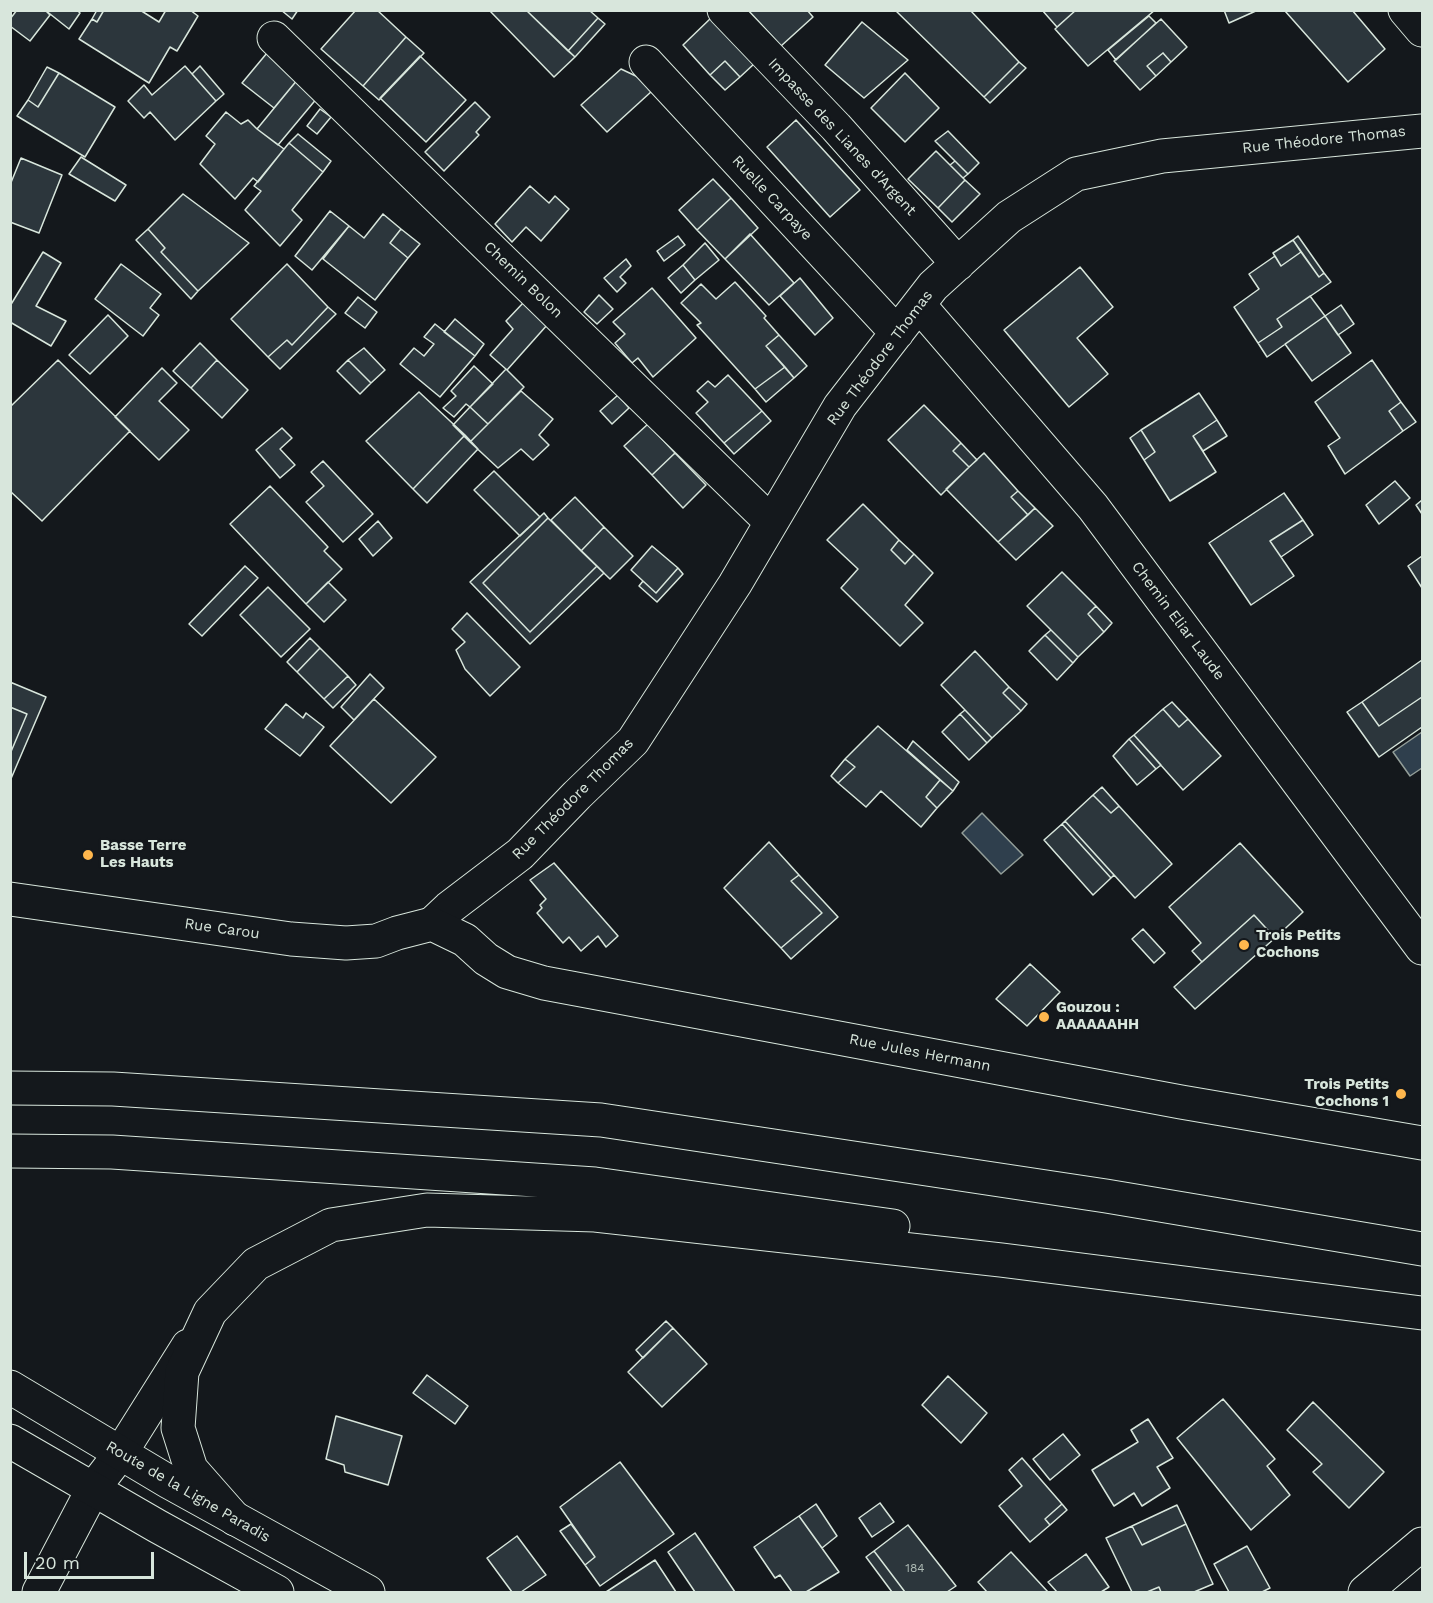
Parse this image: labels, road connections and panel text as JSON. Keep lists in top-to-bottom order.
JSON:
{
  "streets": {
    "main road": [
      "Impasse des Lianes d'Argent",
      "Rue Théodore Thomas",
      "Ruelle Carpaye",
      "Chemin Bolon",
      "Chemin Eliar Laude",
      "Rue Carou",
      "Rue Jules Hermann",
      "Route de la Ligne Paradis"
    ]
  },
  "crossings": [
    ["Impasse des Lianes d'Argent", "Rue Théodore Thomas"],
    ["Rue Théodore Thomas", "Ruelle Carpaye"],
    ["Rue Théodore Thomas", "Chemin Bolon"],
    ["Rue Théodore Thomas", "Chemin Eliar Laude"],
    ["Rue Théodore Thomas", "Rue Carou"],
    ["Rue Théodore Thomas", "Rue Jules Hermann"],
    ["Rue Carou", "Rue Jules Hermann"]
  ],
  "places": [
    "Basse Terre Les Hauts",
    "Trois Petits Cochons",
    "Gouzou : AAAAAAHH",
    "Trois Petits Cochons 1"
  ],
  "house_numbers": ["184"],
  "scale_bar": "20 m"
}
